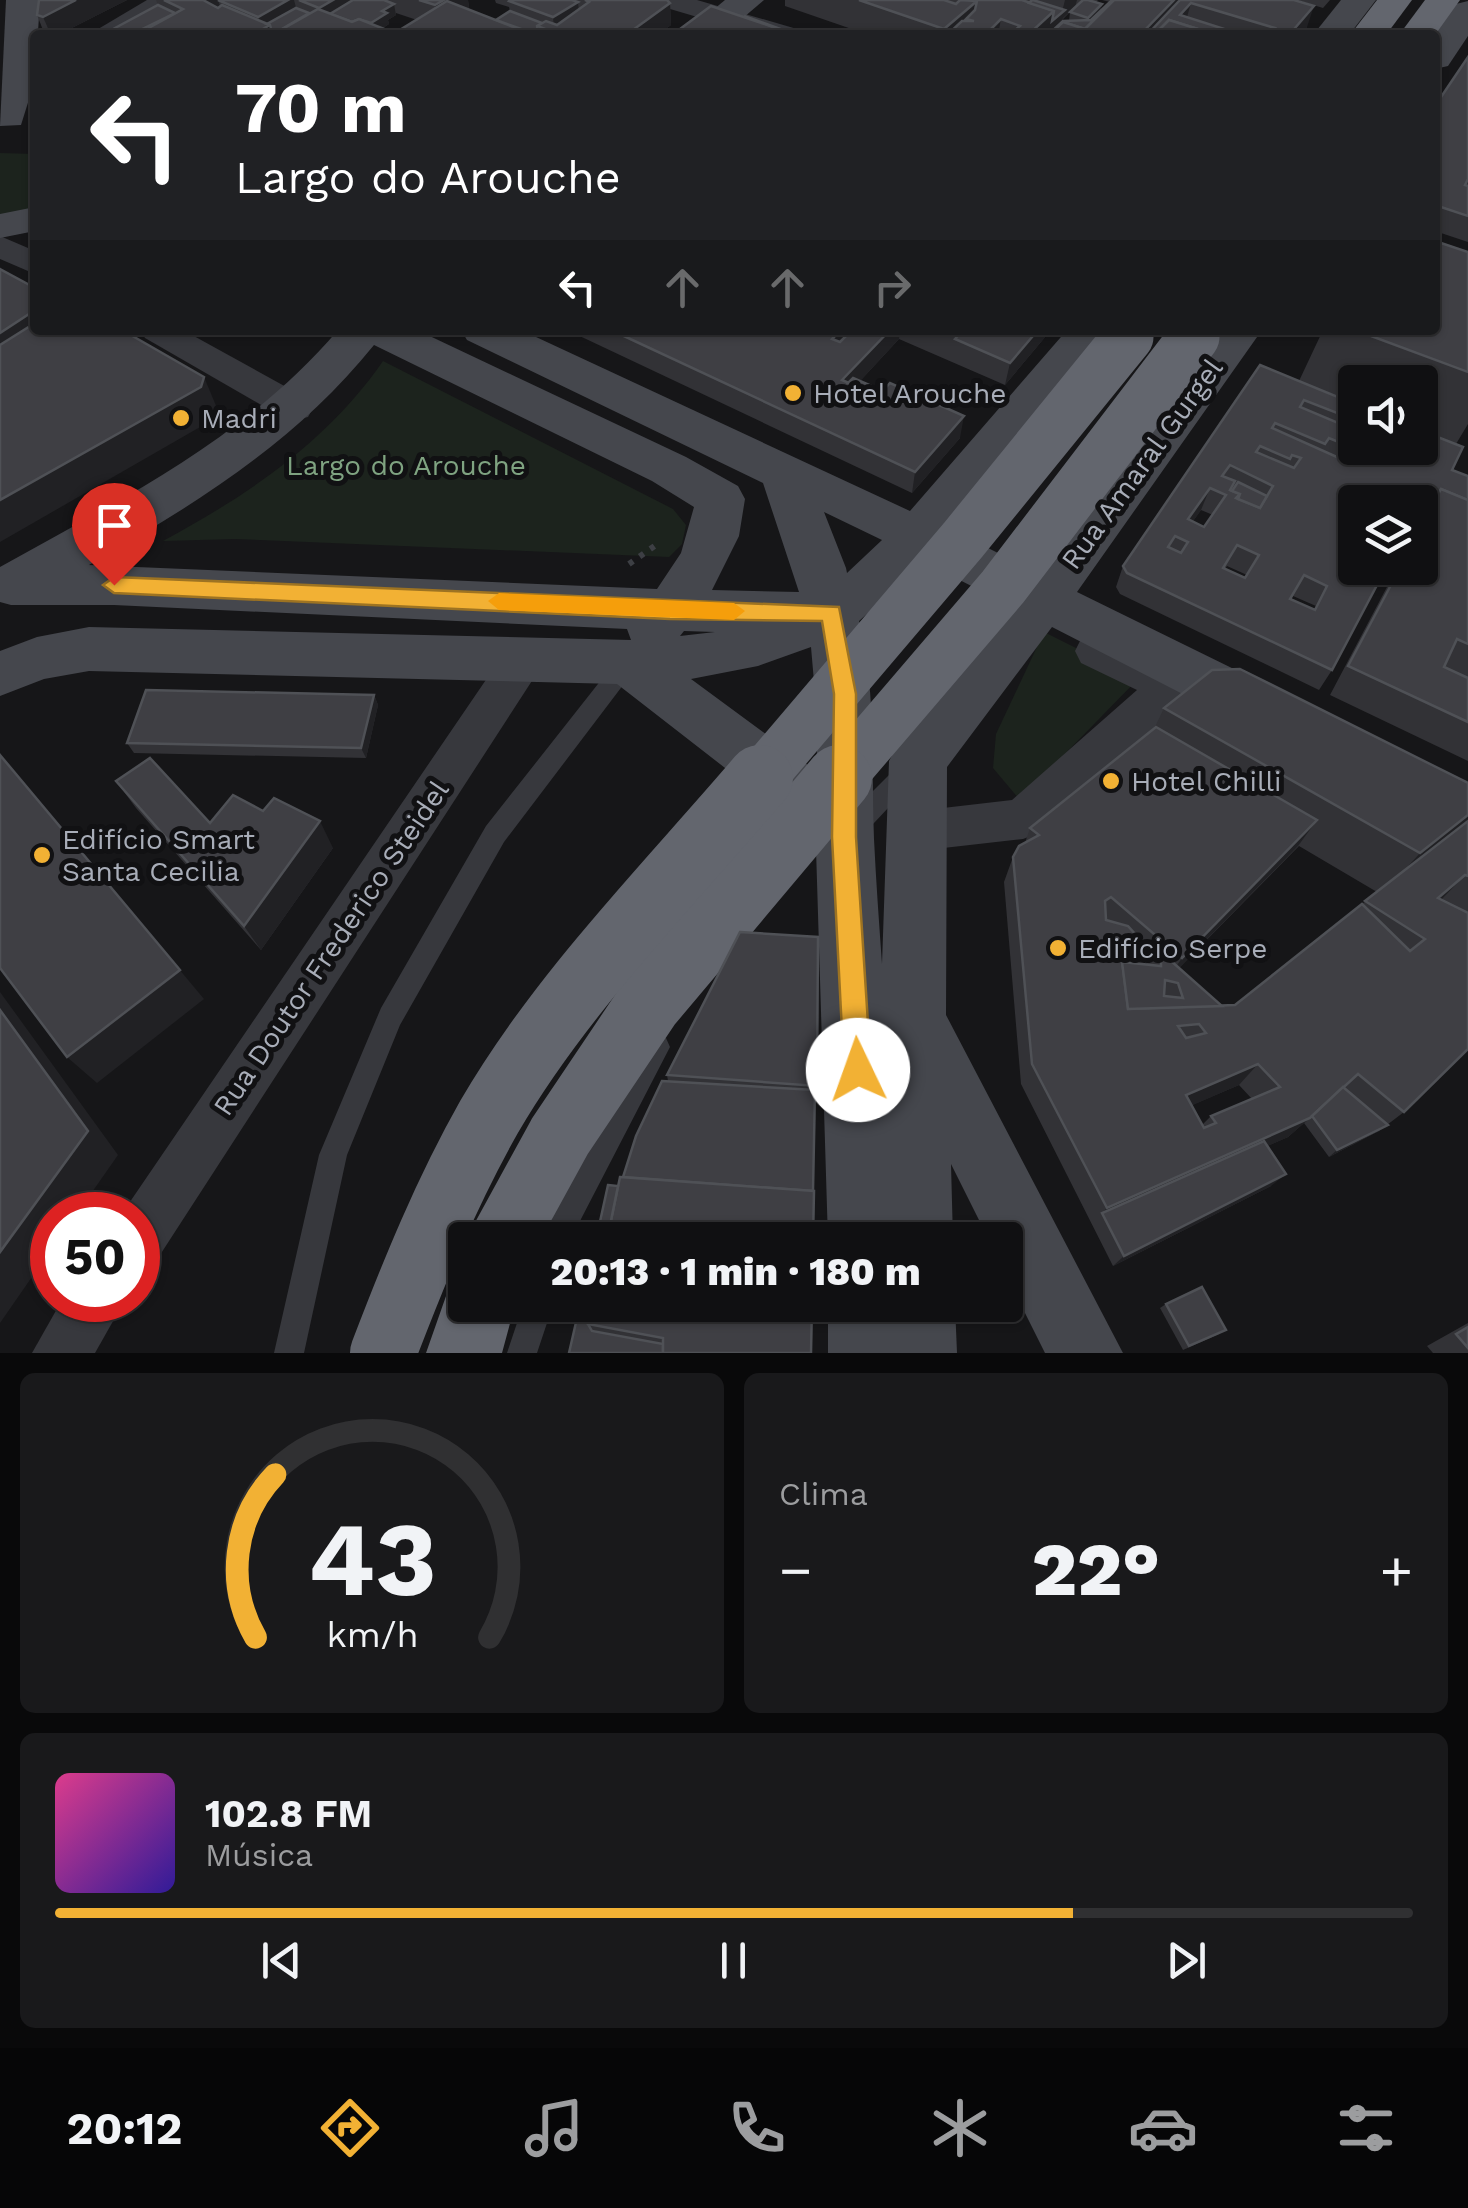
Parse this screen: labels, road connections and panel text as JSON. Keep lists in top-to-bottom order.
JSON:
{
  "streets": {
    "main road": ["Rua Amaral Gurgel"],
    "street": ["Rua Doutor Frederico Steidel"]
  },
  "parks": ["Largo do Arouche"],
  "places": [
    "Hotel Arouche",
    "Madri",
    "Hotel Chilli",
    "Edifício Smart Santa Cecilia",
    "Edifício Serpe"
  ],
  "page": {
    "turn": ["70 m", "Largo do Arouche"],
    "limit": "50",
    "trip": "20:13 · 1 min · 180 m",
    "tile": "Clima",
    "heat": ["−", "22°", "+"],
    "song": ["102.8 FM", "Música"],
    "tabs": "20:12",
    "gauge": ["43", "km/h"]
  }
}
